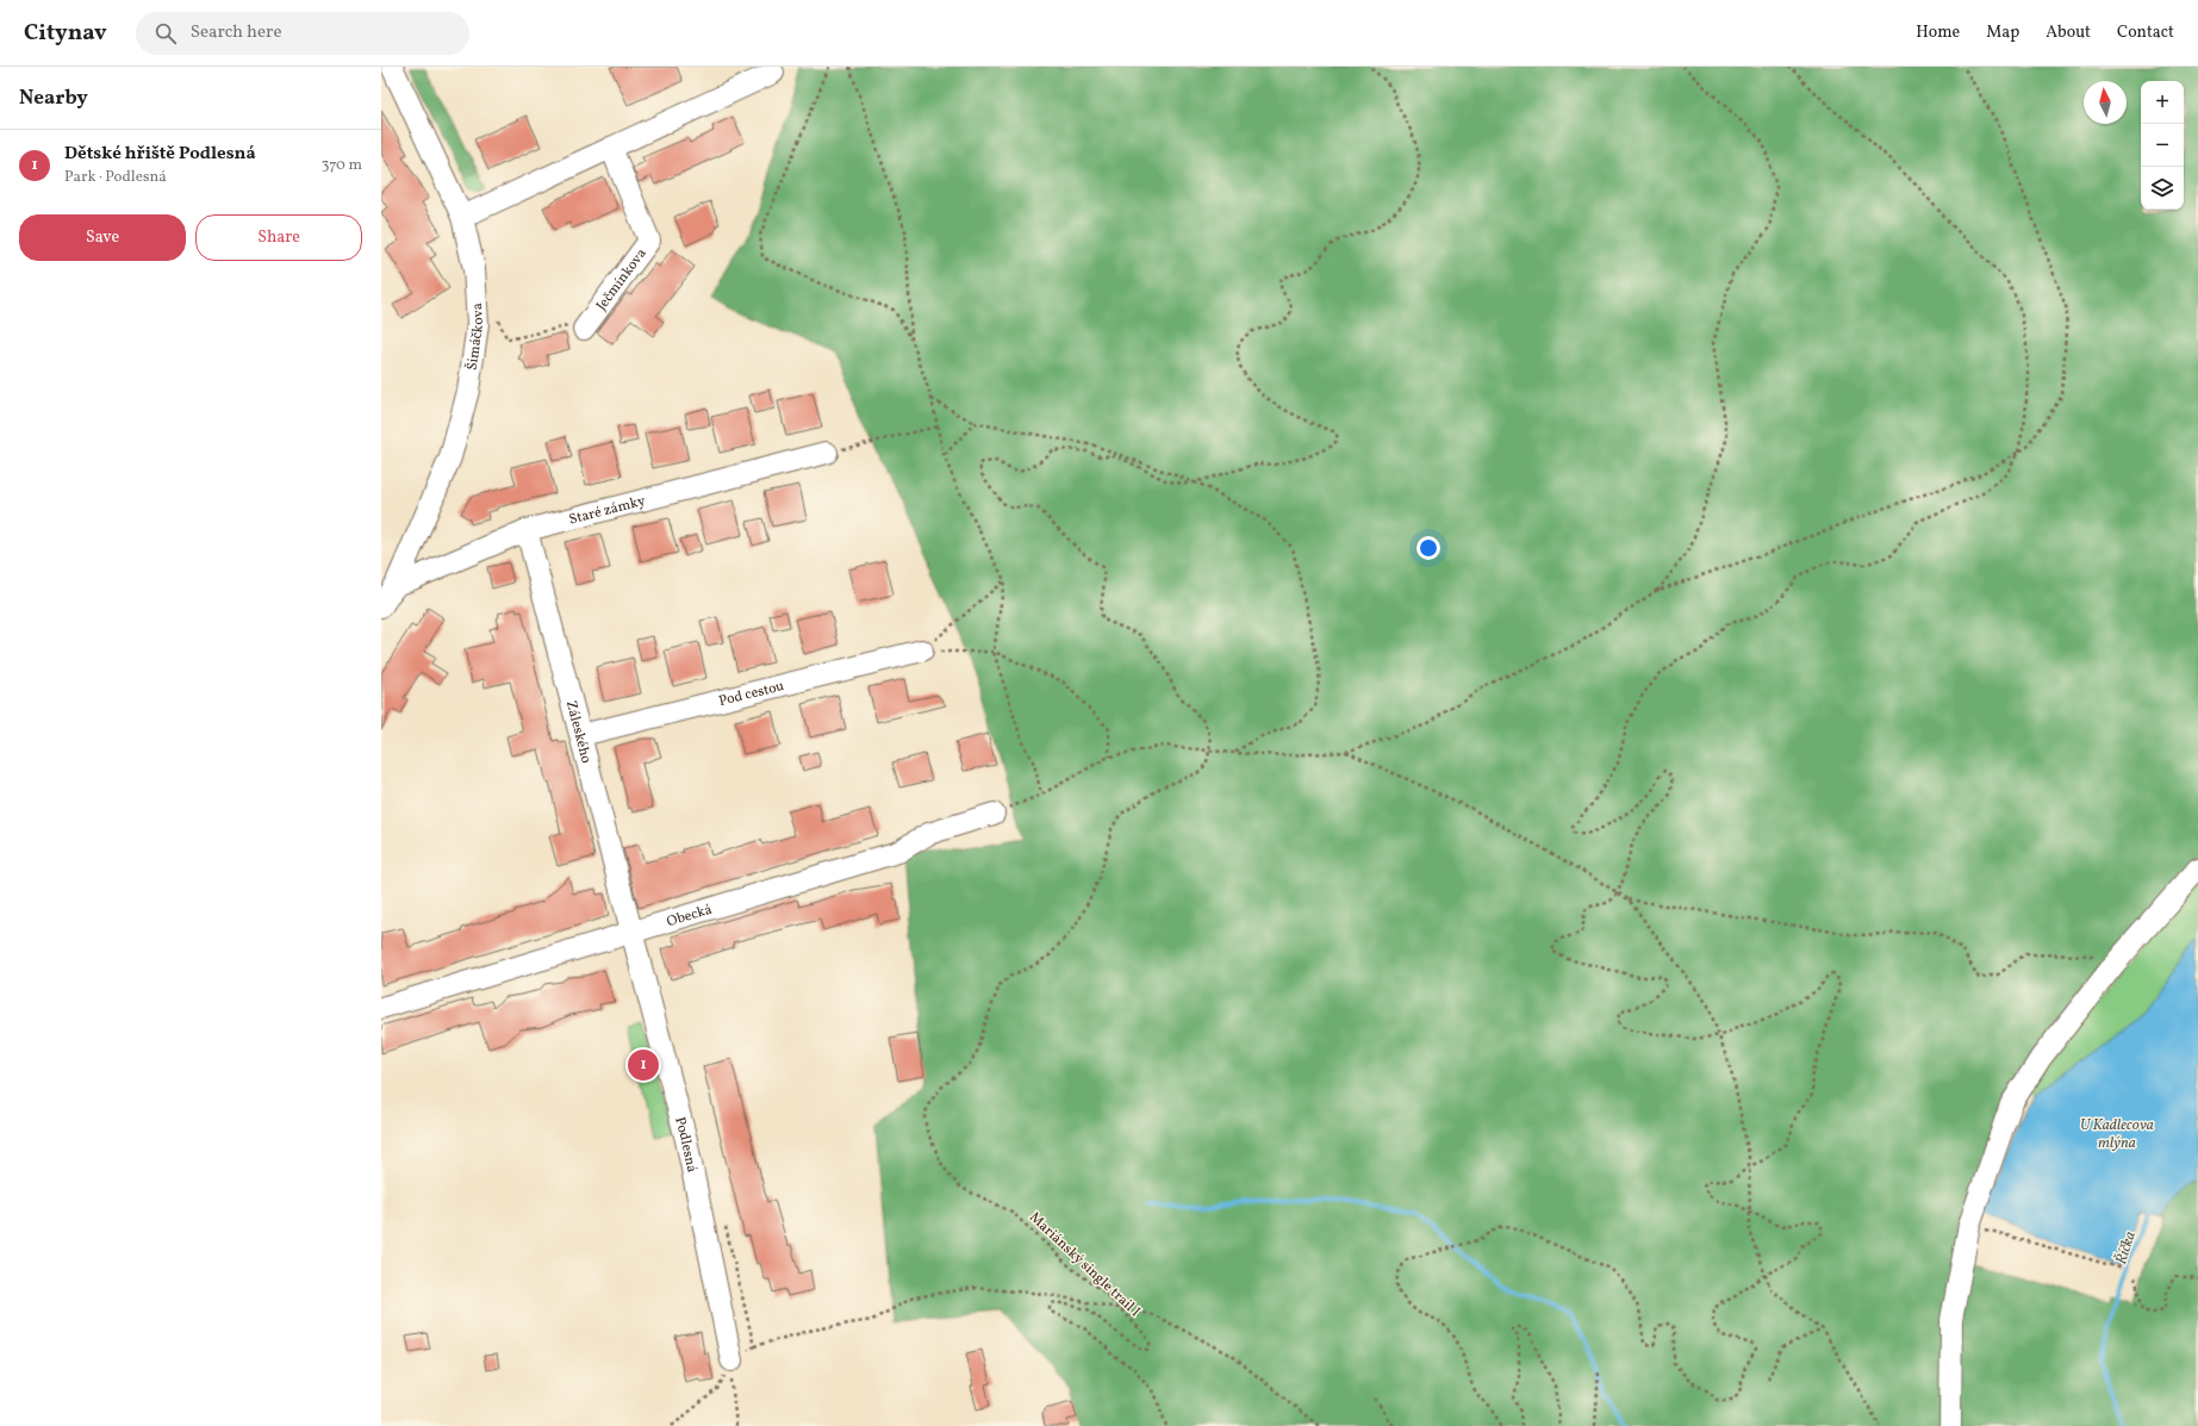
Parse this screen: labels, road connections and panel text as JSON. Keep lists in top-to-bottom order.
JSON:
{
  "streets": {
    "street": [
      "Ječmínkova",
      "Šimáčkova",
      "Staré zámky",
      "Pod cestou",
      "Záleského",
      "Obecká",
      "Podlesná"
    ],
    "path": ["Mariánský single trail I"]
  },
  "crossings": [
    ["Šimáčkova", "Staré zámky"],
    ["Staré zámky", "Záleského"],
    ["Pod cestou", "Záleského"],
    ["Záleského", "Obecká"],
    ["Záleského", "Podlesná"],
    ["Obecká", "Podlesná"]
  ],
  "water": ["U Kadlecova mlýna", "Říčka"],
  "north": "top",
  "page": {
    "header": "Citynav",
    "search": "Search here",
    "nav": [
      "Home",
      "Map",
      "About",
      "Contact"
    ],
    "heading": "Nearby",
    "map_buttons": ["+", "−"],
    "list": [
      {
        "mark": "1",
        "name": "Dětské hřiště Podlesná",
        "note": "Park · Podlesná",
        "value": "370 m"
      }
    ],
    "buttons": ["Save", "Share"],
    "pins": "1"
  }
}
